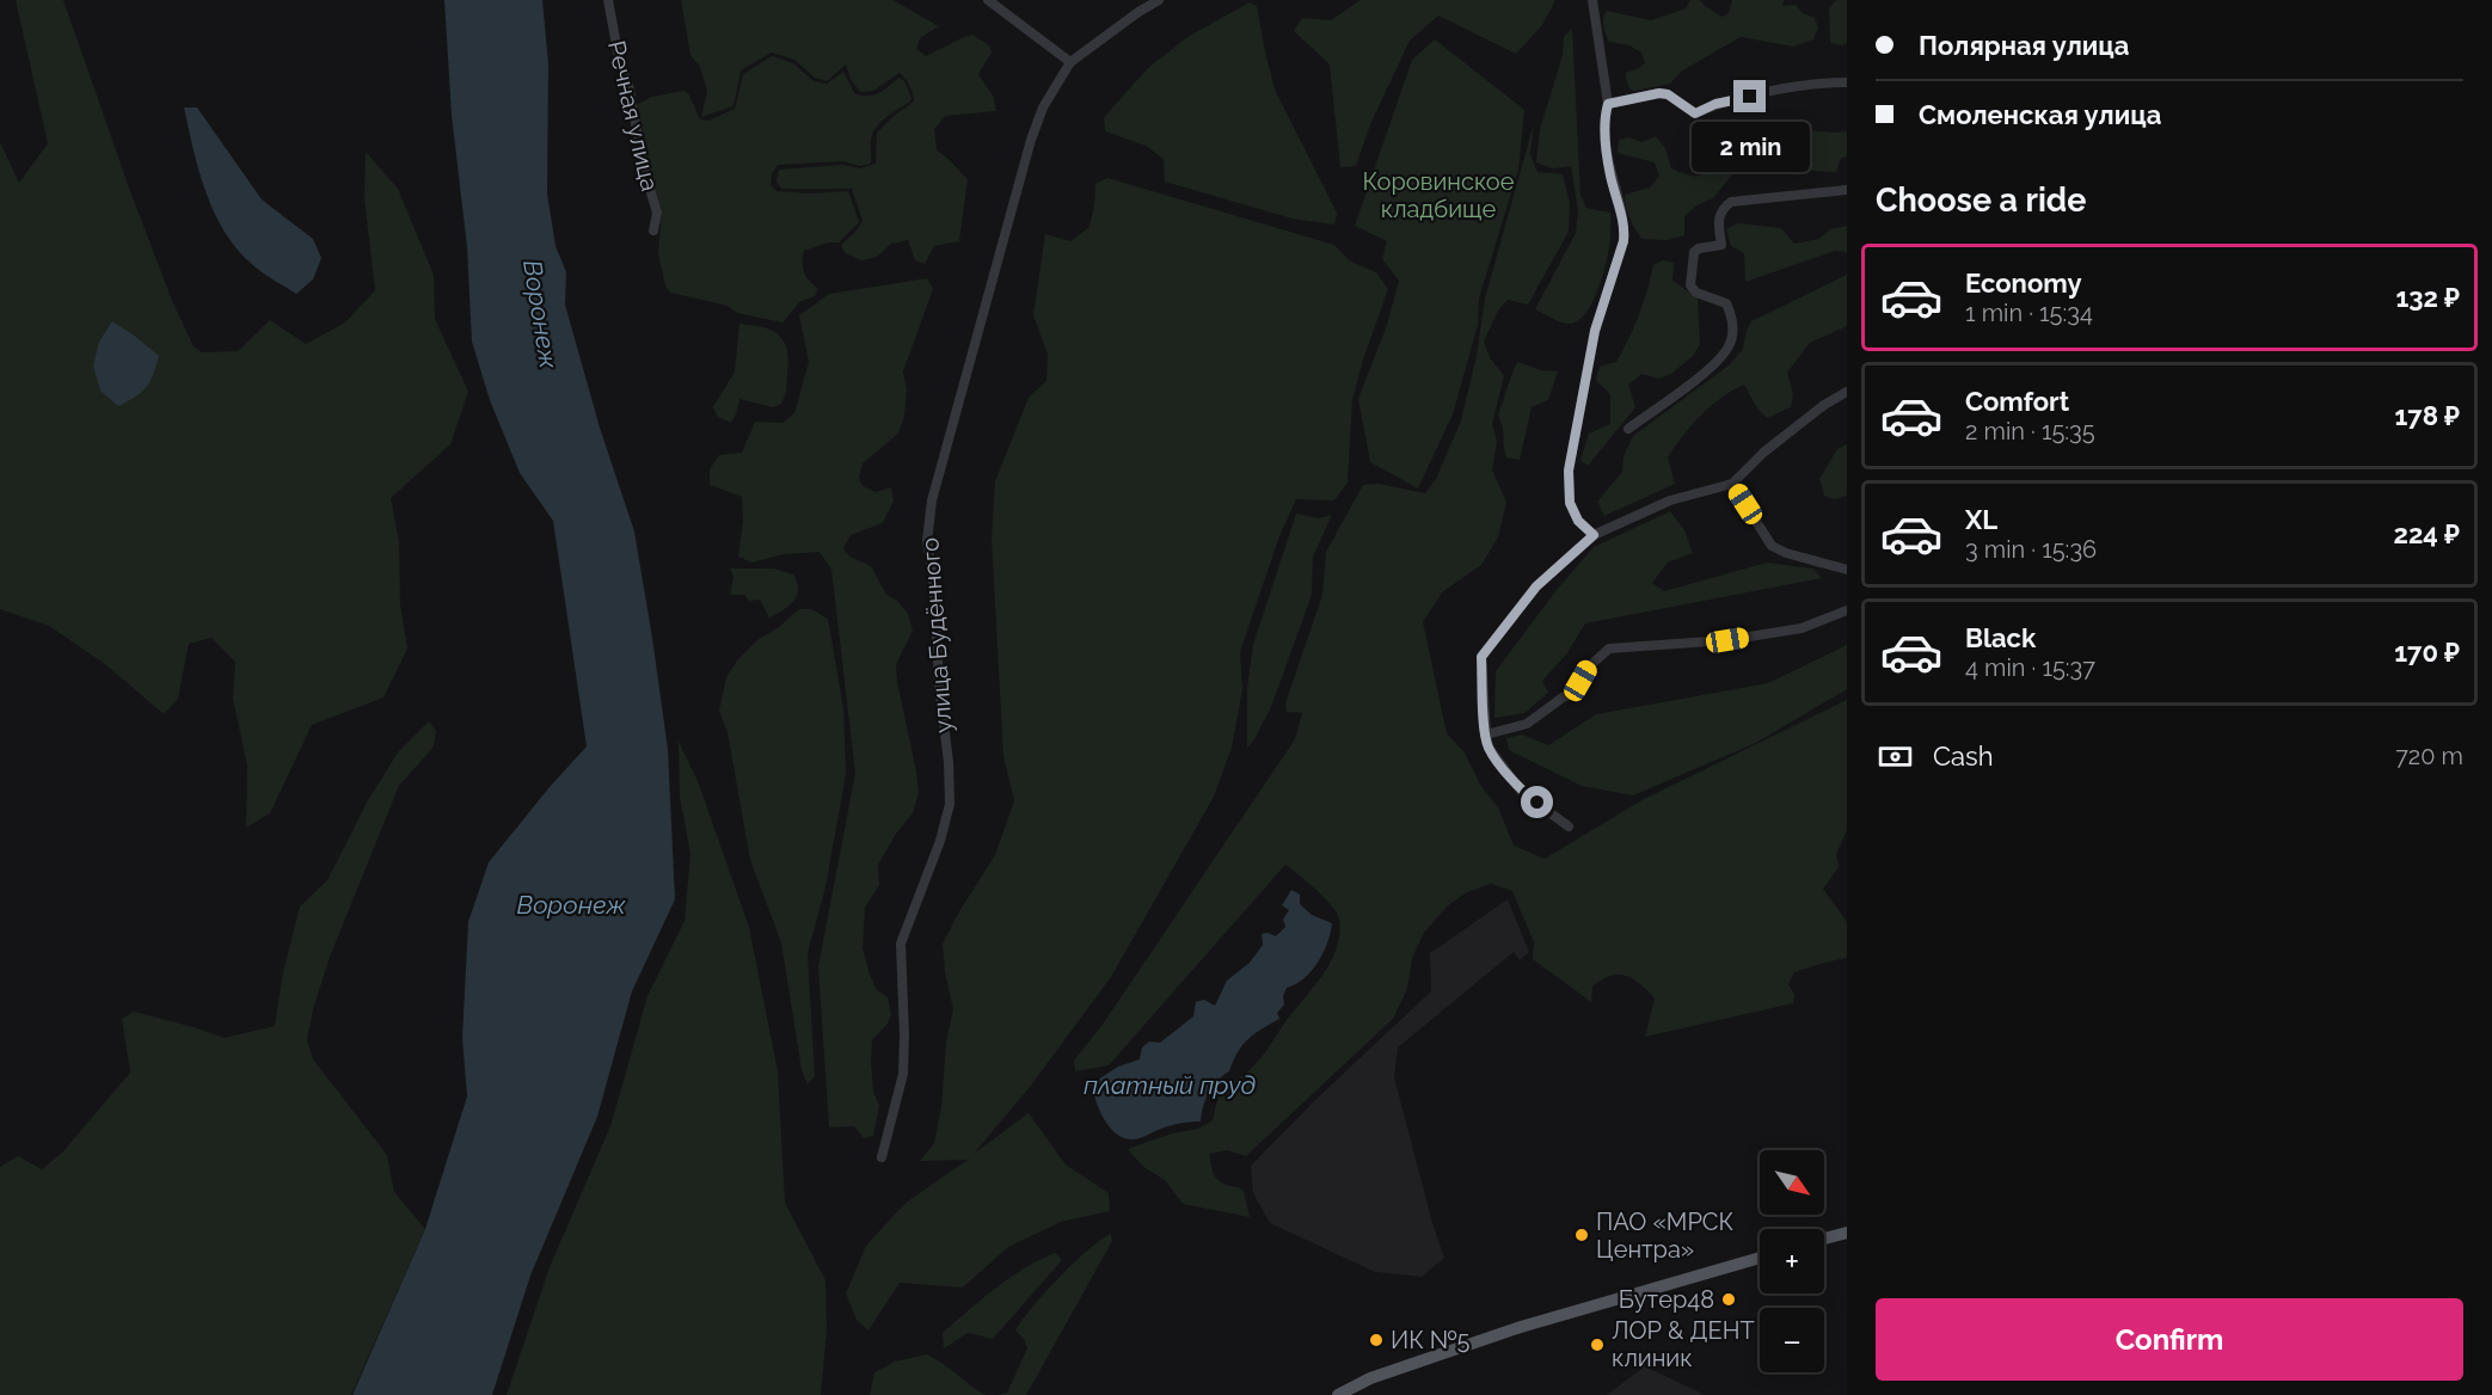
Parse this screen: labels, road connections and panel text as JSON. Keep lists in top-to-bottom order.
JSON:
{
  "streets": {
    "street": ["Речная улица", "улица Будённого"]
  },
  "water": ["Воронеж", "платный пруд"],
  "parks": ["Коровинское кладбище"],
  "places": [
    "ПАО «МРСК Центра»",
    "Бутер48",
    "ИК №5",
    "ЛОР & ДЕНТ клиник"
  ],
  "north": "bottom right",
  "page": {
    "banner": ["Полярная улица", "Смоленская улица"],
    "bubble": "2 min",
    "heading": "Choose a ride",
    "list": [
      {
        "name": "Economy",
        "note": "1 min · 15:34",
        "value": "132 ₽"
      },
      {
        "name": "Comfort",
        "note": "2 min · 15:35",
        "value": "178 ₽"
      },
      {
        "name": "XL",
        "note": "3 min · 15:36",
        "value": "224 ₽"
      },
      {
        "name": "Black",
        "note": "4 min · 15:37",
        "value": "170 ₽"
      }
    ],
    "pay": ["Cash", "720 m"],
    "map_buttons": ["+", "−"],
    "buttons": "Confirm"
  }
}
